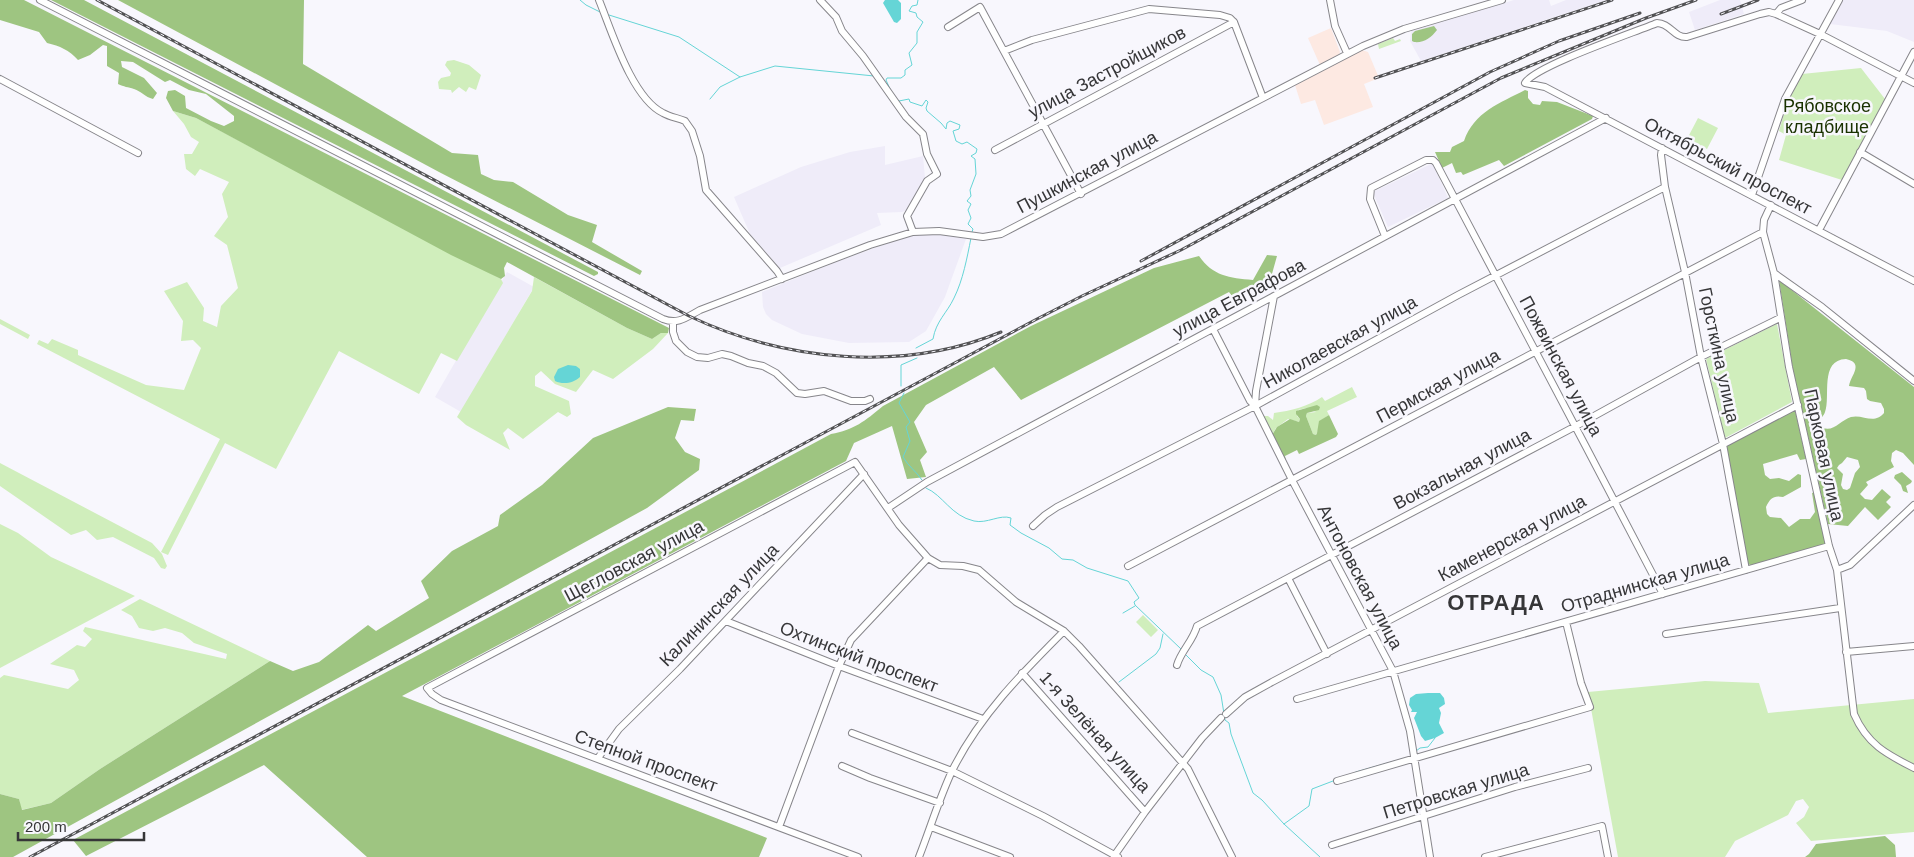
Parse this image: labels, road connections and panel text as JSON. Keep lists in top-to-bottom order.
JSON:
{
  "streets": {
    "street": [
      "улица Застройщиков",
      "Октябрьский проспект",
      "Пушкинская улица",
      "улица Евграфова",
      "Николаевская улица",
      "Горсткина улица",
      "Пожвинская улица",
      "Пермская улица",
      "Парковая улица",
      "Вокзальная улица",
      "Каменерская улица",
      "Щегловская улица",
      "Антоновская улица",
      "Отраднинская улица",
      "Калининская улица",
      "Охтинский проспект",
      "1-я Зелёная улица",
      "Степной проспект",
      "Петровская улица"
    ]
  },
  "crossings": [
    ["Октябрьский проспект", "улица Евграфова"],
    ["Октябрьский проспект", "Горсткина улица"],
    ["улица Евграфова", "Пожвинская улица"],
    ["улица Евграфова", "Антоновская улица"],
    ["Николаевская улица", "Горсткина улица"],
    ["Николаевская улица", "Пожвинская улица"],
    ["Николаевская улица", "Антоновская улица"],
    ["Горсткина улица", "Пермская улица"],
    ["Горсткина улица", "Вокзальная улица"],
    ["Горсткина улица", "Каменерская улица"],
    ["Горсткина улица", "Отраднинская улица"],
    ["Пожвинская улица", "Пермская улица"],
    ["Пожвинская улица", "Вокзальная улица"],
    ["Пожвинская улица", "Каменерская улица"],
    ["Пожвинская улица", "Отраднинская улица"],
    ["Пермская улица", "Парковая улица"],
    ["Пермская улица", "Антоновская улица"],
    ["Парковая улица", "Вокзальная улица"],
    ["Парковая улица", "Каменерская улица"],
    ["Парковая улица", "Отраднинская улица"],
    ["Вокзальная улица", "Антоновская улица"],
    ["Каменерская улица", "Антоновская улица"],
    ["Щегловская улица", "Калининская улица"],
    ["Щегловская улица", "Степной проспект"],
    ["Антоновская улица", "Отраднинская улица"],
    ["Антоновская улица", "Петровская улица"],
    ["Калининская улица", "Охтинский проспект"],
    ["Калининская улица", "Степной проспект"]
  ],
  "districts": ["ОТРАДА"],
  "parks": ["Рябовское кладбище"],
  "scale_bar": "200 m"
}
